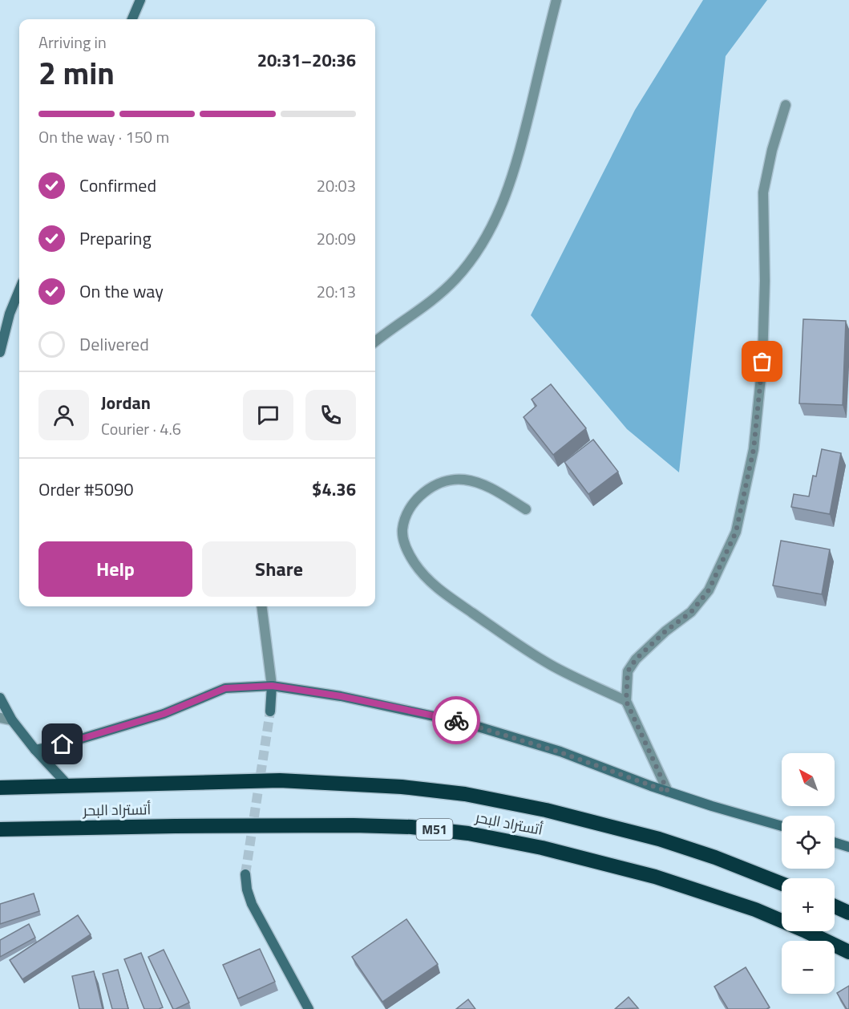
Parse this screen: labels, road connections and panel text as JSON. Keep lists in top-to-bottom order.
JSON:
{
  "streets": {
    "highway": ["أتستراد البحر", "M51"]
  },
  "north": "top left",
  "page": {
    "heading": ["2 min", "Arriving in", "20:31–20:36"],
    "panel": [
      "Jordan",
      "Courier · 4.6",
      "Order #5090",
      "$4.36"
    ],
    "bar": "On the way · 150 m",
    "list": [
      ["Confirmed", "20:03"],
      ["Preparing", "20:09"],
      ["On the way", "20:13"],
      "Delivered"
    ],
    "buttons": ["Help", "Share"],
    "map_buttons": ["+", "−"]
  }
}
